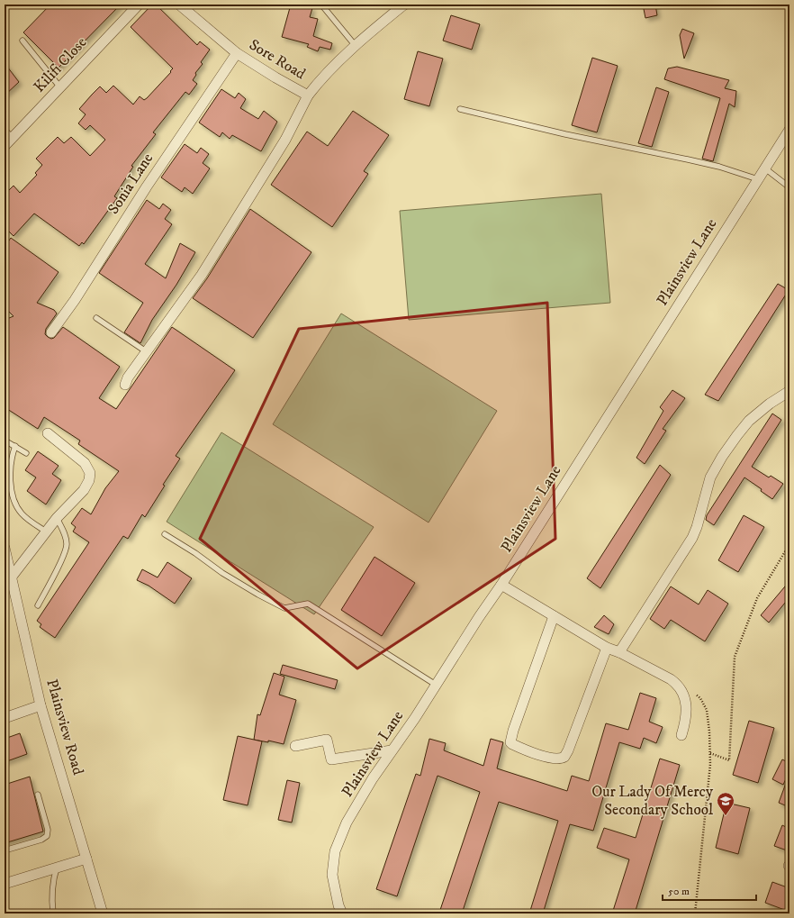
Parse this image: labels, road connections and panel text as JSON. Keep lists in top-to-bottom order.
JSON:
{
  "streets": {
    "street": [
      "Sore Road",
      "Kilifi Close",
      "Sonia Lane",
      "Plainsview Lane",
      "Plainsview Road"
    ]
  },
  "crossings": [
    ["Sore Road", "Sonia Lane"]
  ],
  "places": {
    "school or university": ["Our Lady Of Mercy Secondary School"]
  },
  "scale_bar": "50 m"
}
